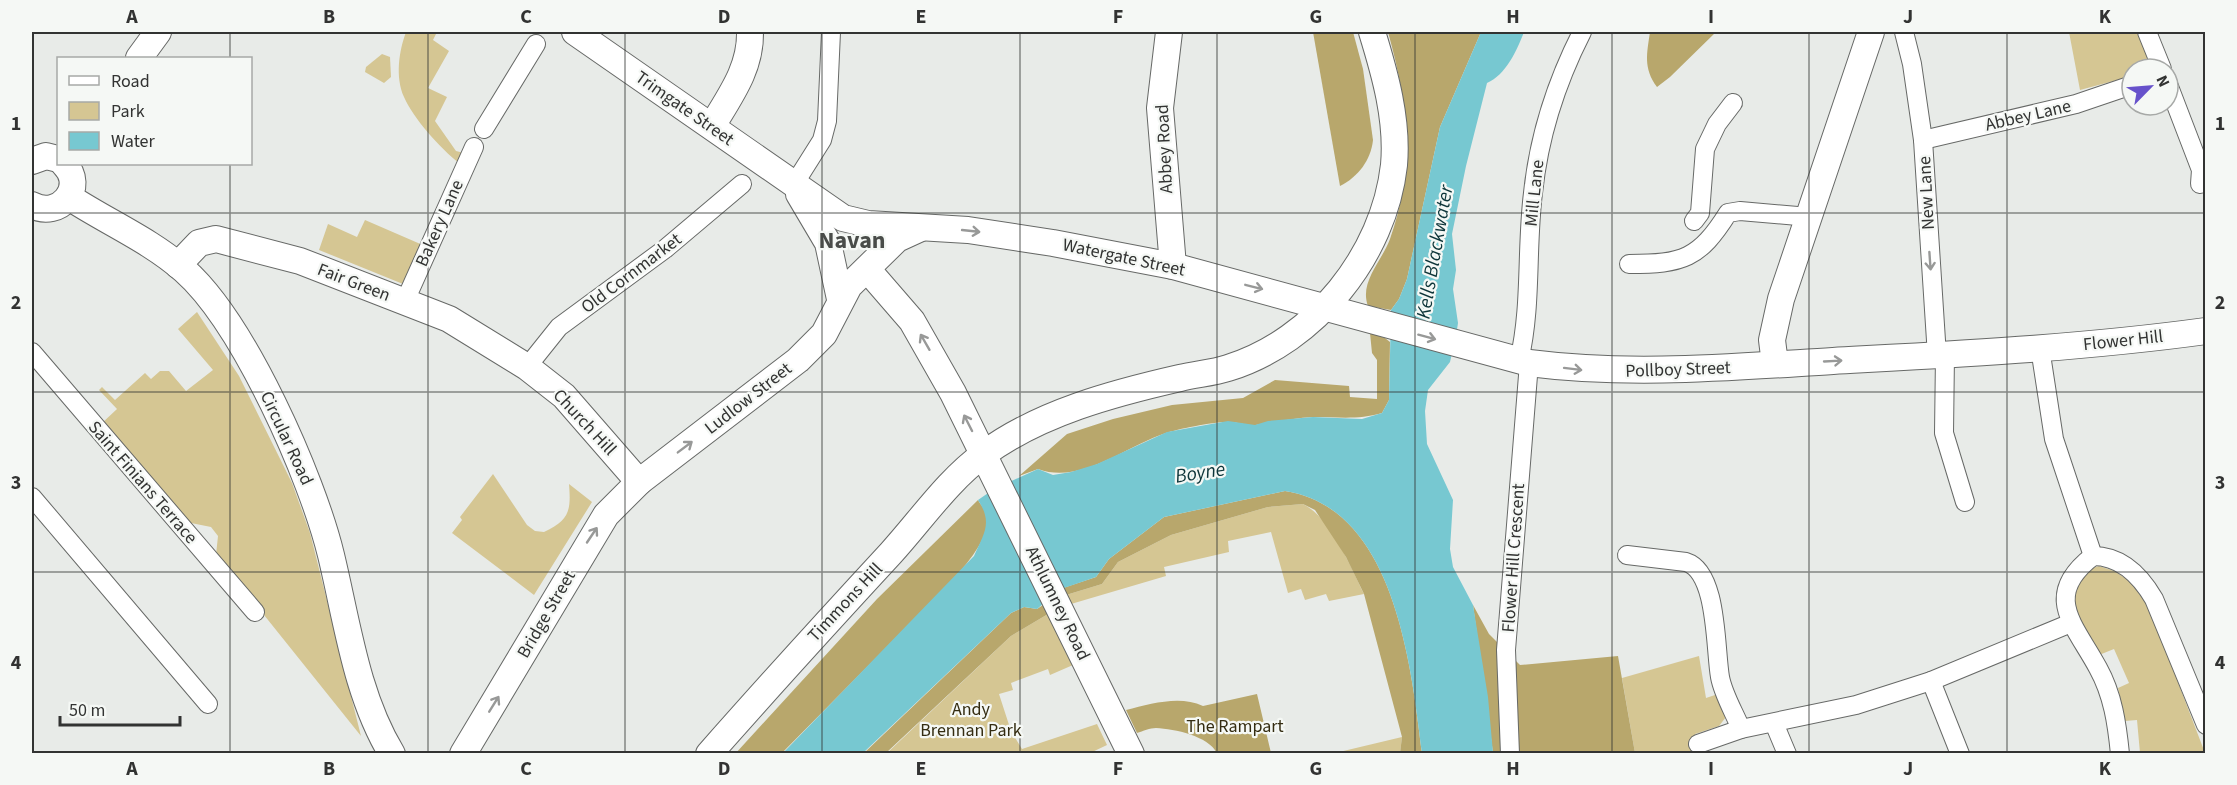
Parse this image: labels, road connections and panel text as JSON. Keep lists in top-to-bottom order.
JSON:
{
  "streets": {
    "main road": [
      "Trimgate Street",
      "Abbey Road",
      "Watergate Street",
      "Fair Green",
      "Flower Hill",
      "Pollboy Street",
      "Ludlow Street",
      "Church Hill",
      "Circular Road",
      "Timmons Hill",
      "Athlumney Road",
      "Bridge Street"
    ],
    "street": [
      "Abbey Lane",
      "Mill Lane",
      "New Lane",
      "Bakery Lane",
      "Old Cornmarket",
      "Saint Finians Terrace",
      "Flower Hill Crescent"
    ]
  },
  "crossings": [
    ["Trimgate Street", "Watergate Street"],
    ["Abbey Lane", "New Lane"],
    ["Abbey Road", "Watergate Street"],
    ["Mill Lane", "Pollboy Street"],
    ["Mill Lane", "Flower Hill Crescent"],
    ["New Lane", "Pollboy Street"],
    ["Bakery Lane", "Fair Green"],
    ["Watergate Street", "Pollboy Street"],
    ["Watergate Street", "Ludlow Street"],
    ["Watergate Street", "Timmons Hill"],
    ["Old Cornmarket", "Fair Green"],
    ["Old Cornmarket", "Church Hill"],
    ["Fair Green", "Church Hill"],
    ["Fair Green", "Circular Road"],
    ["Flower Hill", "Pollboy Street"],
    ["Pollboy Street", "Flower Hill Crescent"],
    ["Pollboy Street", "Timmons Hill"],
    ["Ludlow Street", "Church Hill"],
    ["Ludlow Street", "Bridge Street"],
    ["Church Hill", "Bridge Street"],
    ["Timmons Hill", "Athlumney Road"]
  ],
  "one_way": [
    "New Lane",
    "Watergate Street",
    "Pollboy Street",
    "Ludlow Street",
    "Bridge Street"
  ],
  "districts": ["Navan"],
  "water": ["Kells Blackwater", "Boyne"],
  "parks": ["Andy Brennan Park", "The Rampart"],
  "legend": ["Road", "Park", "Water"],
  "scale_bar": "50 m",
  "north": "top right",
  "grid": {
    "columns": [
      "A",
      "B",
      "C",
      "D",
      "E",
      "F",
      "G",
      "H",
      "I",
      "J",
      "K"
    ],
    "rows": [
      "1",
      "2",
      "3",
      "4"
    ]
  }
}
